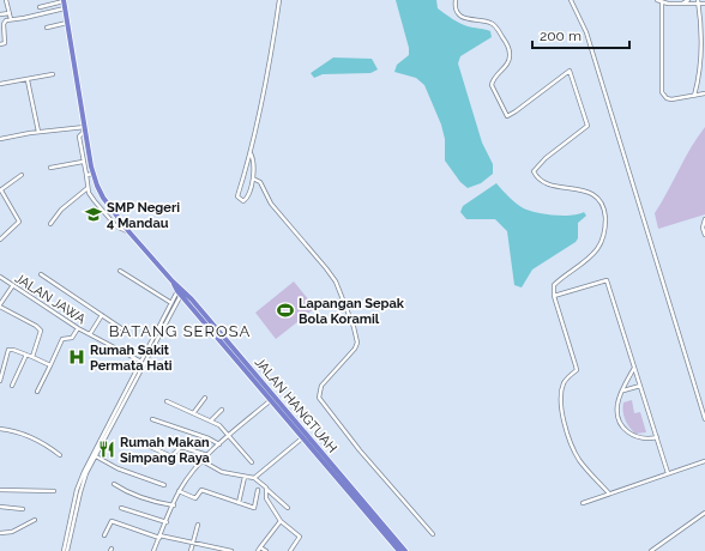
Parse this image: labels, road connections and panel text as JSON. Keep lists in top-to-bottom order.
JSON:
{
  "streets": {
    "highway": ["JALAN HANGTUAH"],
    "street": ["JALAN JAWA"]
  },
  "districts": ["BATANG SEROSA"],
  "places": {
    "school or university": ["SMP Negeri 4 Mandau"],
    "sports": ["Lapangan Sepak Bola Koramil"],
    "hospital": ["Rumah Sakit Permata Hati"],
    "restaurant": ["Rumah Makan Simpang Raya"]
  },
  "scale_bar": "200 m"
}
